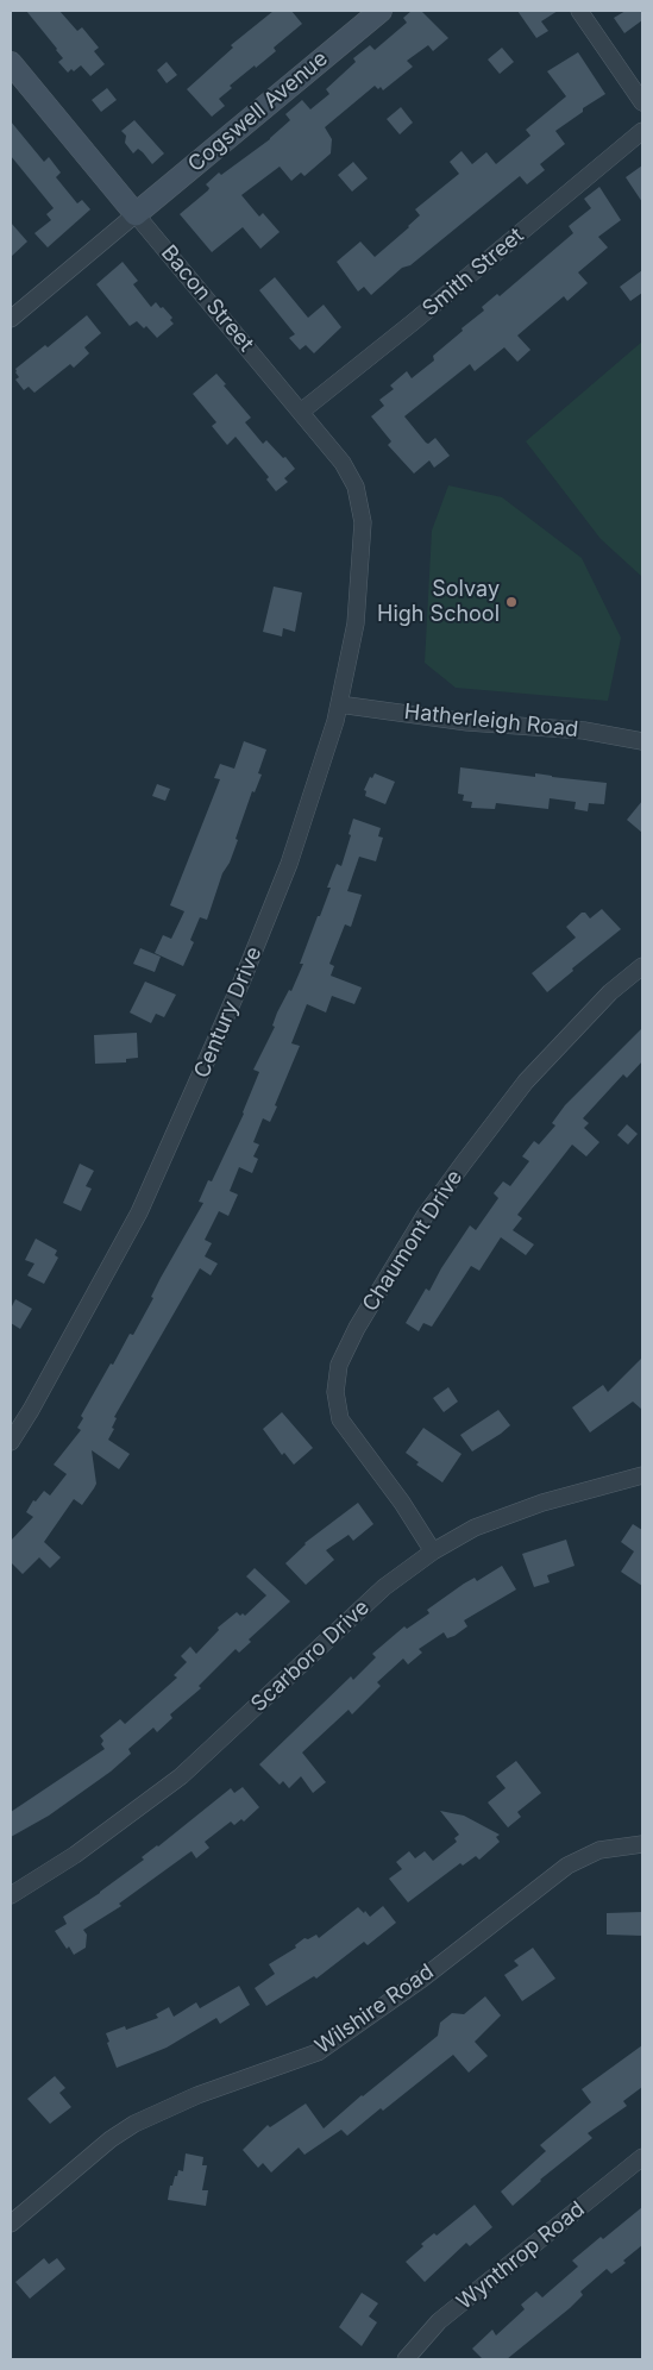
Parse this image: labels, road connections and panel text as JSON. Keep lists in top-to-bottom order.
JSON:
{
  "streets": {
    "street": [
      "Cogswell Avenue",
      "Smith Street",
      "Bacon Street",
      "Hatherleigh Road",
      "Century Drive",
      "Chaumont Drive",
      "Scarboro Drive",
      "Wilshire Road",
      "Wynthrop Road"
    ]
  },
  "crossings": [
    ["Cogswell Avenue", "Bacon Street"],
    ["Smith Street", "Bacon Street"],
    ["Bacon Street", "Century Drive"],
    ["Hatherleigh Road", "Century Drive"],
    ["Chaumont Drive", "Scarboro Drive"]
  ],
  "places": ["Solvay High School"]
}
